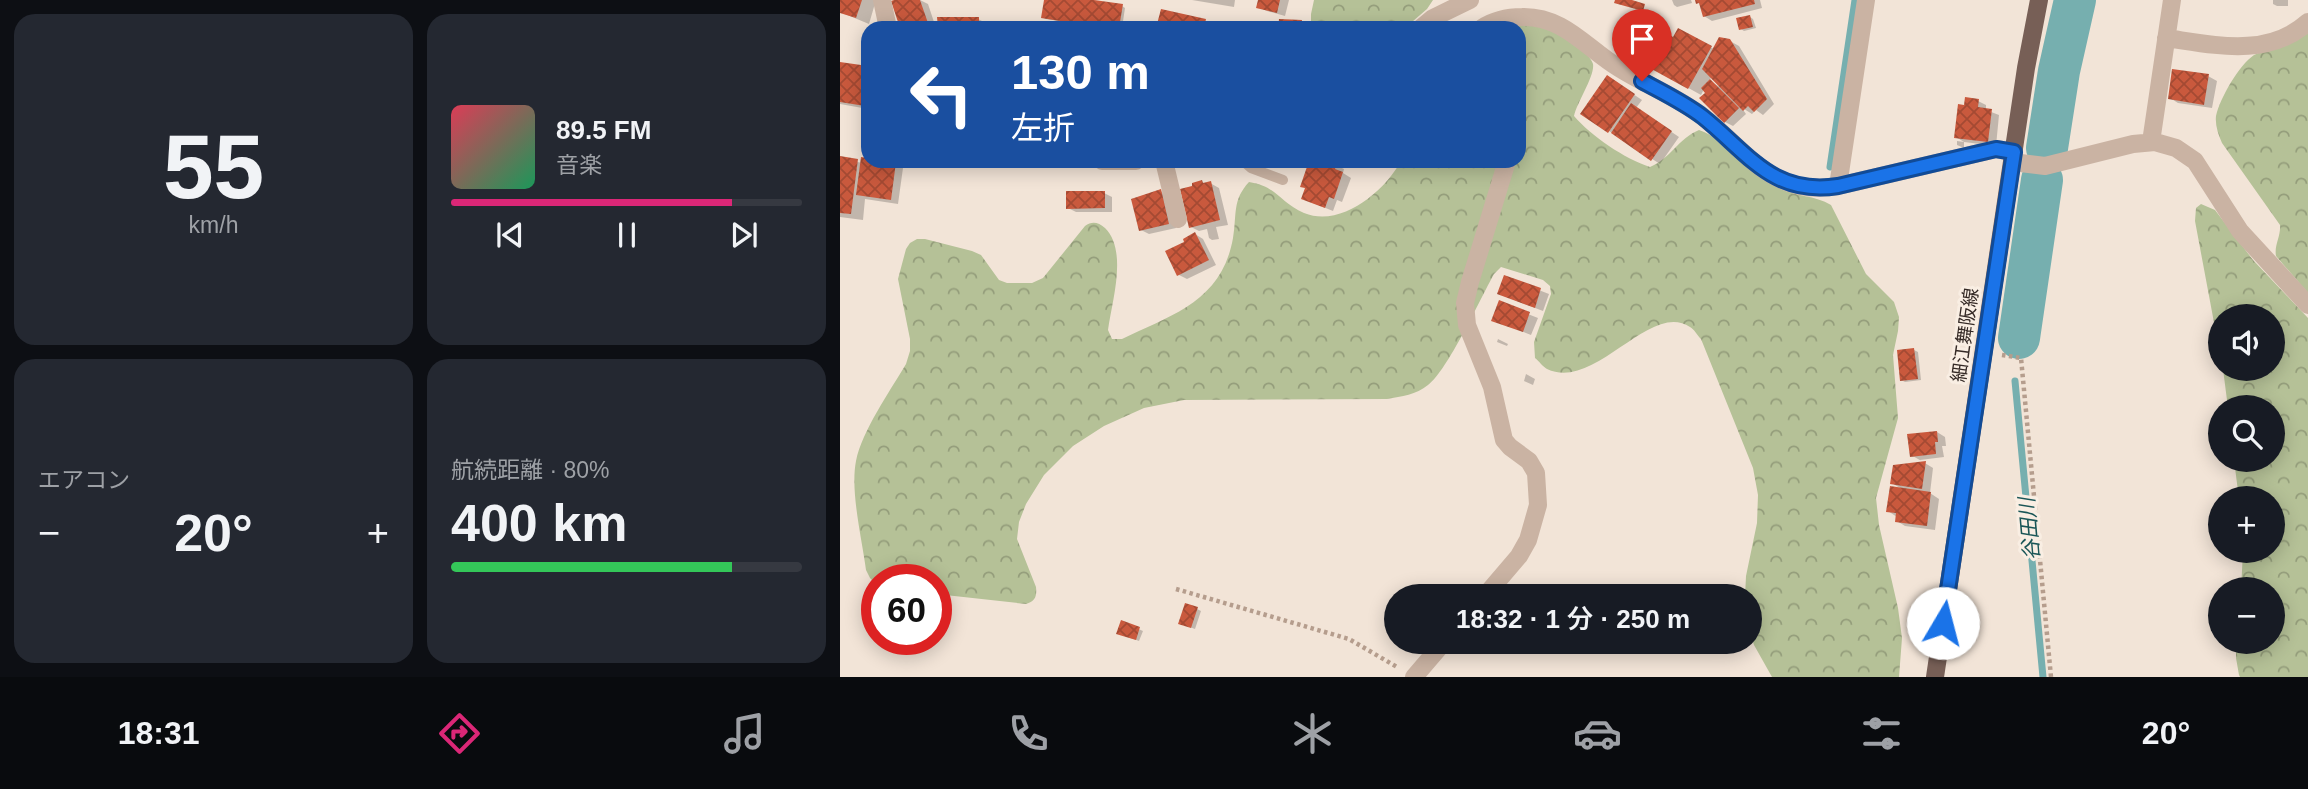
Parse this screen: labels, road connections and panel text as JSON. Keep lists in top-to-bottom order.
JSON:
{
  "streets": {
    "main road": ["細江舞阪線"]
  },
  "water": ["谷田川"],
  "page": {
    "tile": [
      ["55", "km/h"],
      "エアコン",
      ["航続距離 · 80%", "400 km"]
    ],
    "turn": ["130 m", "左折"],
    "song": ["89.5 FM", "音楽"],
    "map_buttons": ["+", "−"],
    "heat": ["−", "20°", "+"],
    "limit": "60",
    "trip": "18:32 · 1 分 · 250 m",
    "tabs": ["18:31", "20°"]
  }
}
